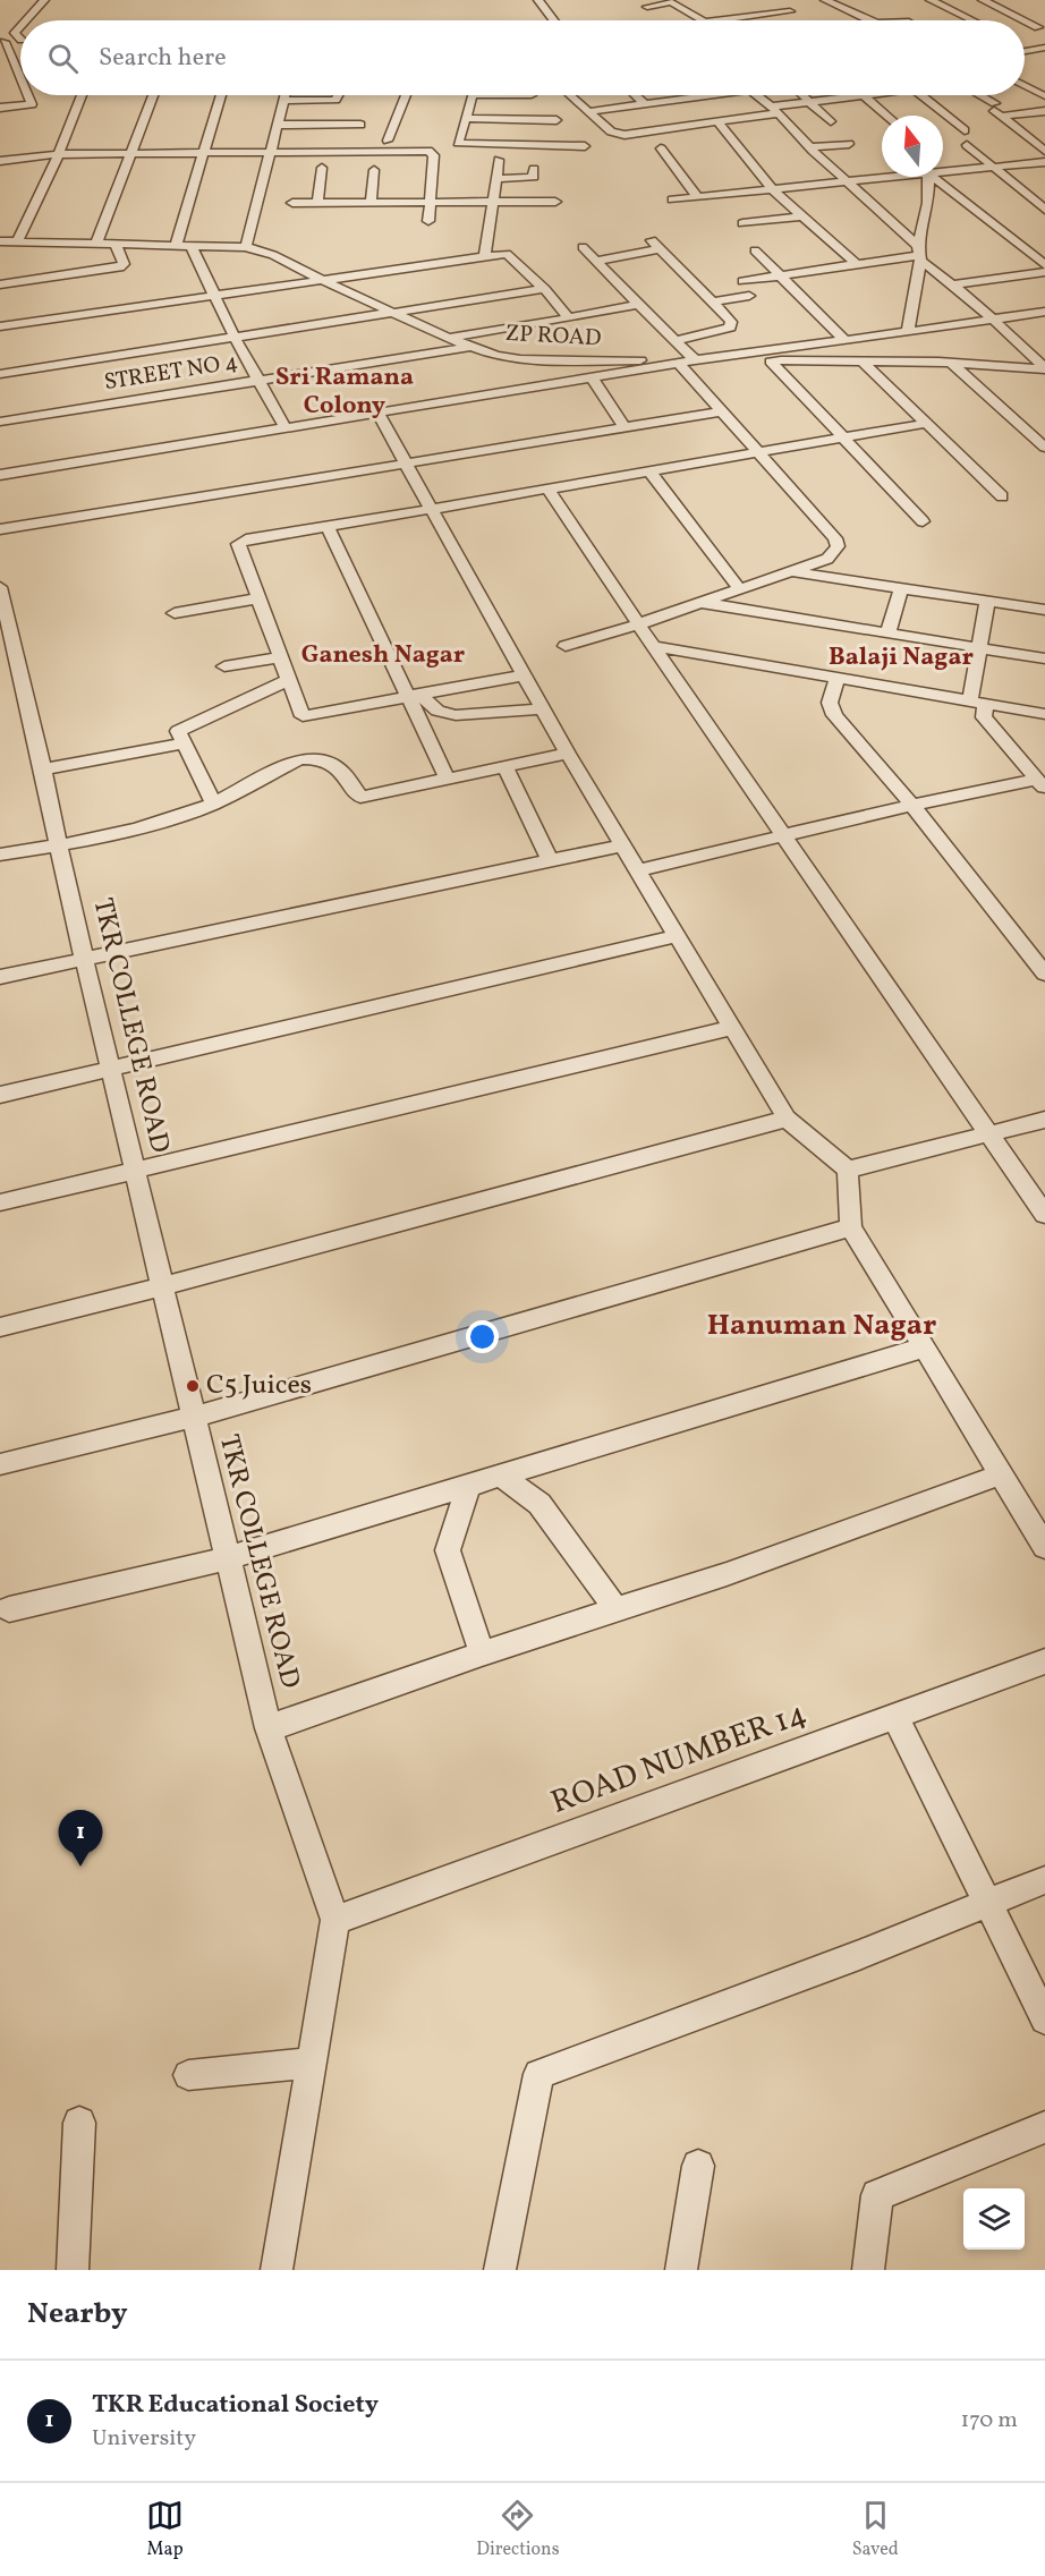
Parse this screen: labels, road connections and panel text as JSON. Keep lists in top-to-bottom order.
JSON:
{
  "streets": {
    "street": [
      "ZP ROAD",
      "STREET NO 4",
      "TKR COLLEGE ROAD",
      "ROAD NUMBER 14"
    ]
  },
  "crossings": [
    ["ZP ROAD", "STREET NO 4"],
    ["TKR COLLEGE ROAD", "ROAD NUMBER 14"]
  ],
  "districts": [
    "Sri Ramana Colony",
    "Ganesh Nagar",
    "Balaji Nagar",
    "Hanuman Nagar"
  ],
  "places": ["C5 Juices"],
  "north": "top",
  "page": {
    "search": "Search here",
    "pins": "1",
    "heading": "Nearby",
    "list": [
      {
        "mark": "1",
        "name": "TKR Educational Society",
        "note": "University",
        "value": "170 m"
      }
    ],
    "nav": ["Map", "Directions", "Saved"]
  }
}
